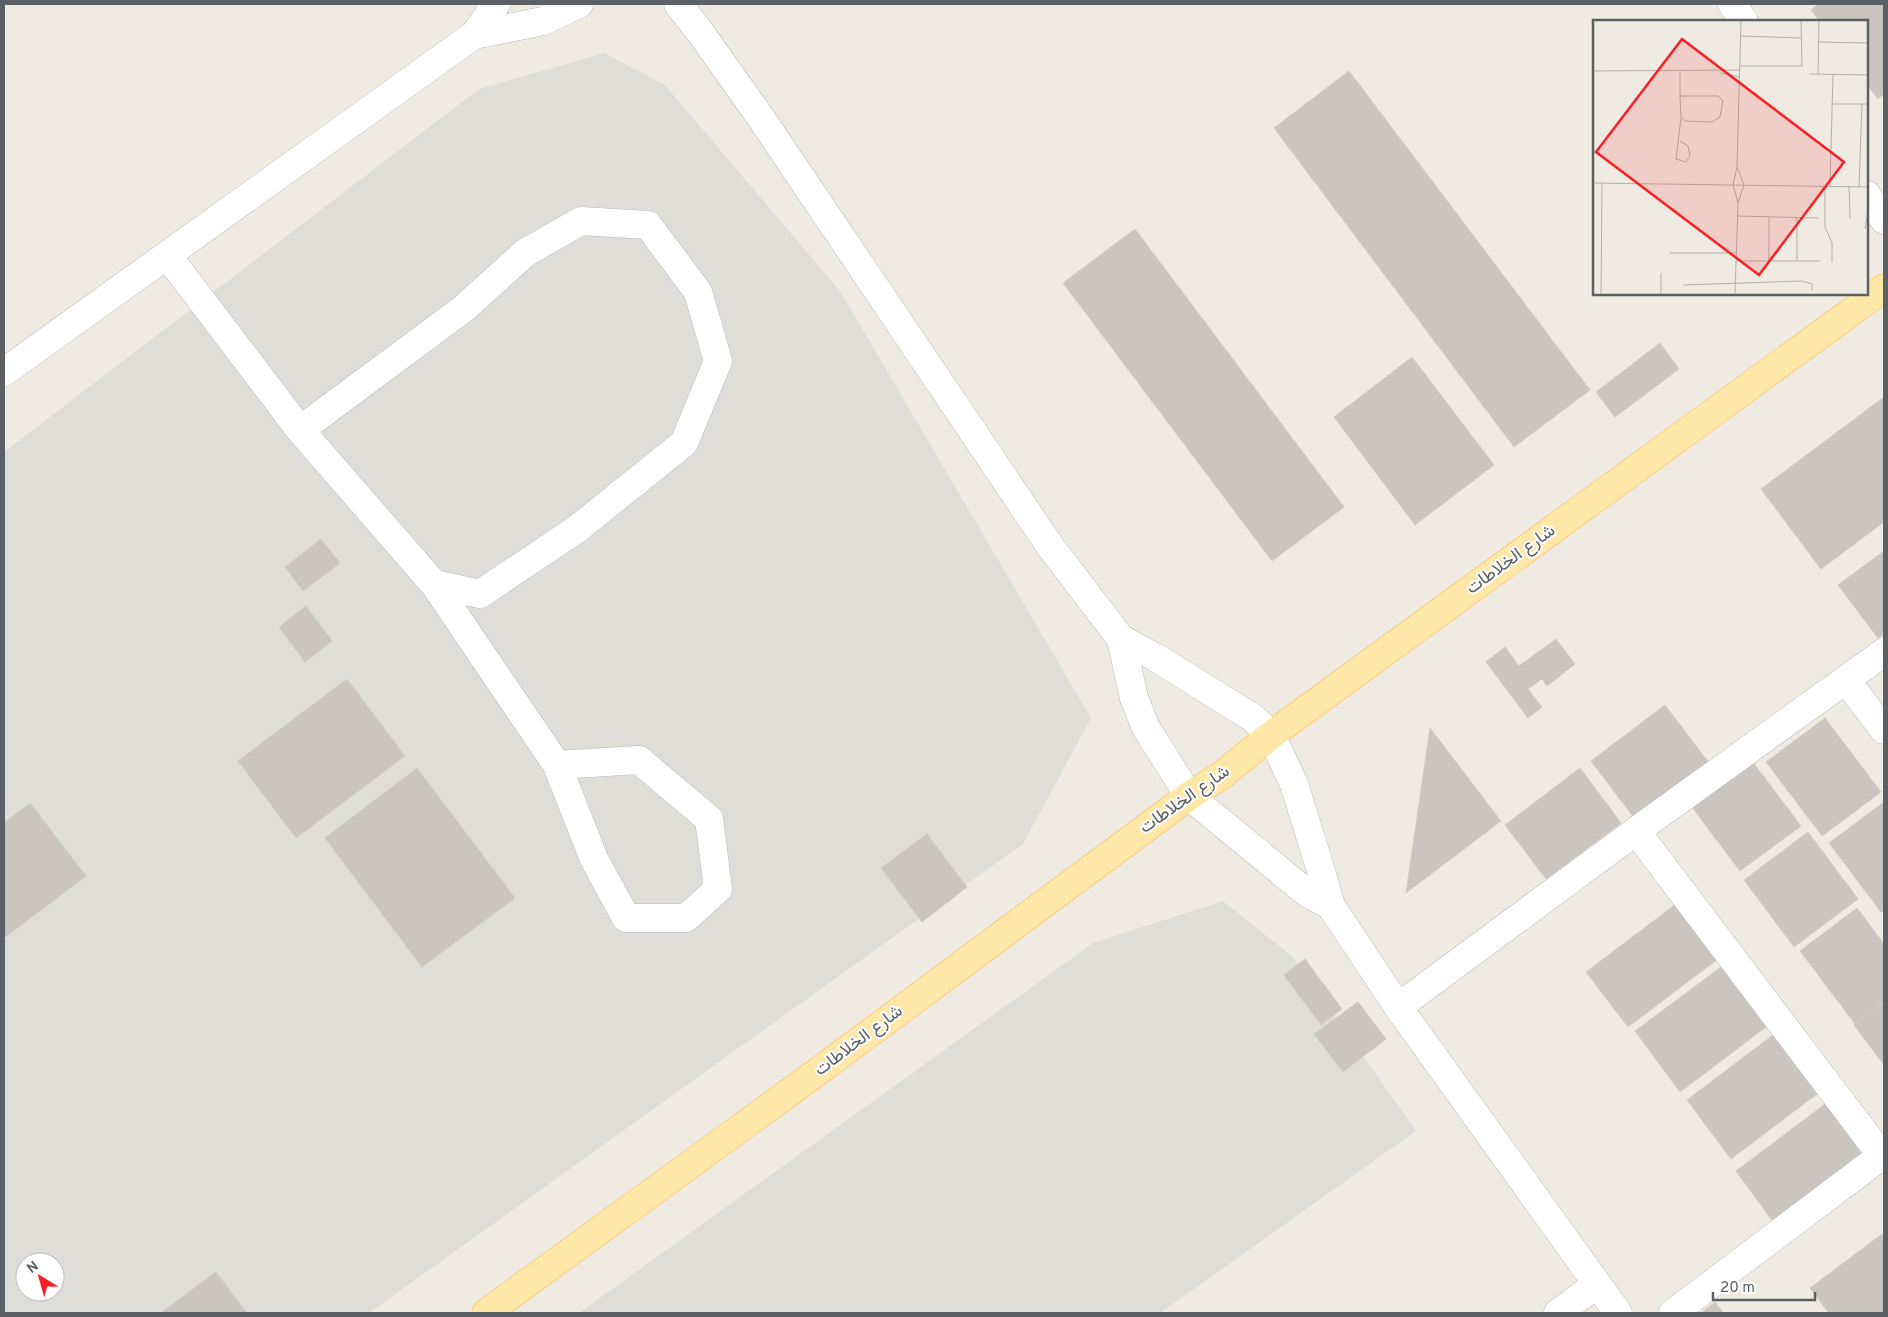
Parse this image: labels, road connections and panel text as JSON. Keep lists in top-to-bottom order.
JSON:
{
  "streets": {
    "main road": ["شارع الخلاطات"]
  },
  "scale_bar": "20 m",
  "north": "top left"
}
